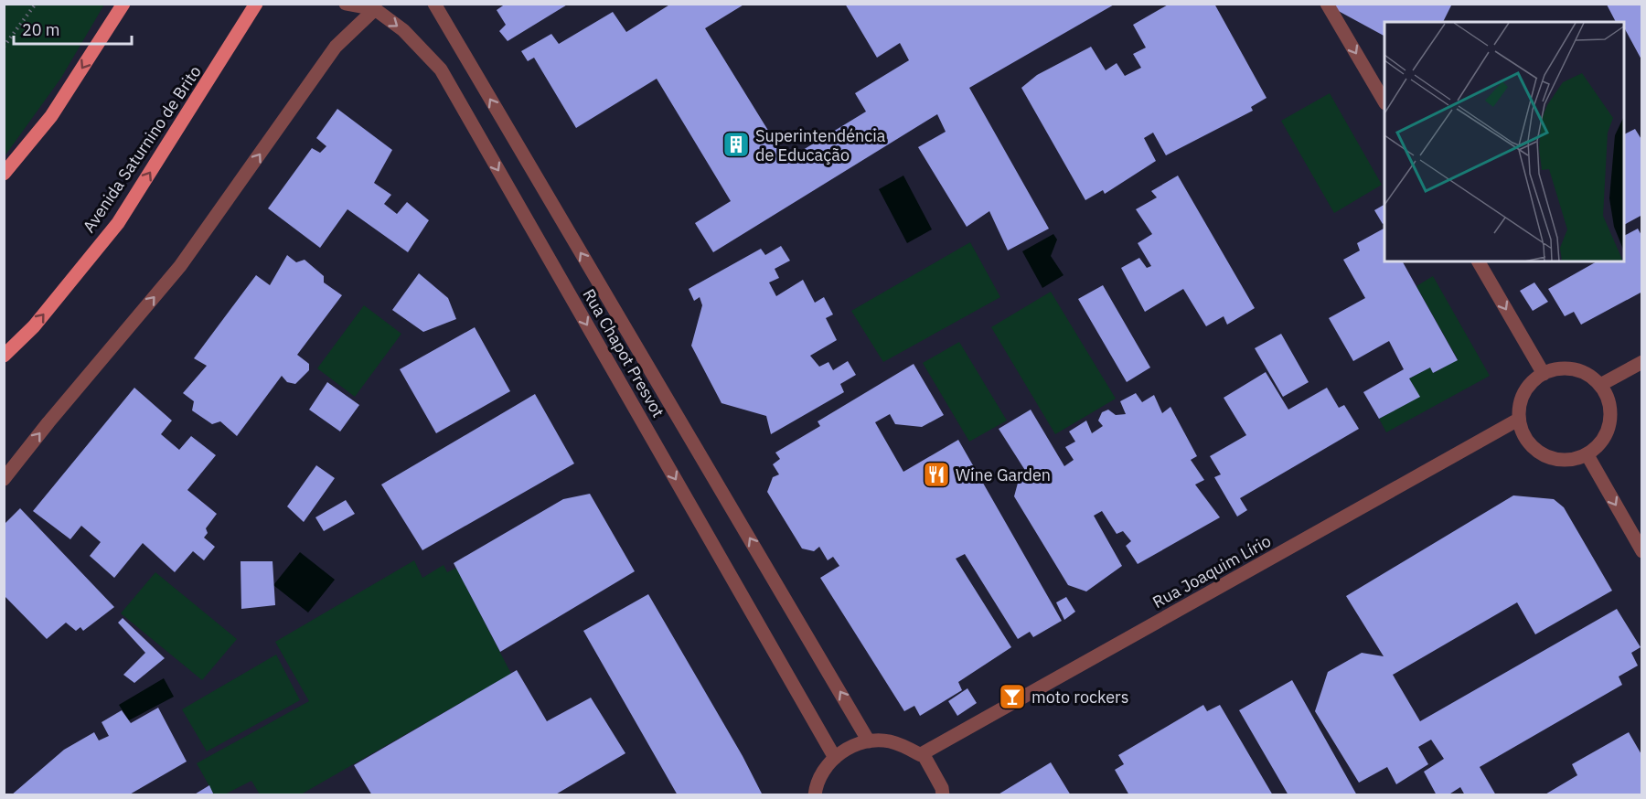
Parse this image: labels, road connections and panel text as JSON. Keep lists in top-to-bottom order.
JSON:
{
  "streets": {
    "main road": ["Avenida Saturnino de Brito"],
    "street": ["Rua Chapot Presvot", "Rua Joaquim Lírio"]
  },
  "places": {
    "building": ["Superintendéncia de Educação"],
    "restaurant": ["Wine Garden"],
    "bar": ["moto rockers"]
  },
  "scale_bar": "20 m"
}
